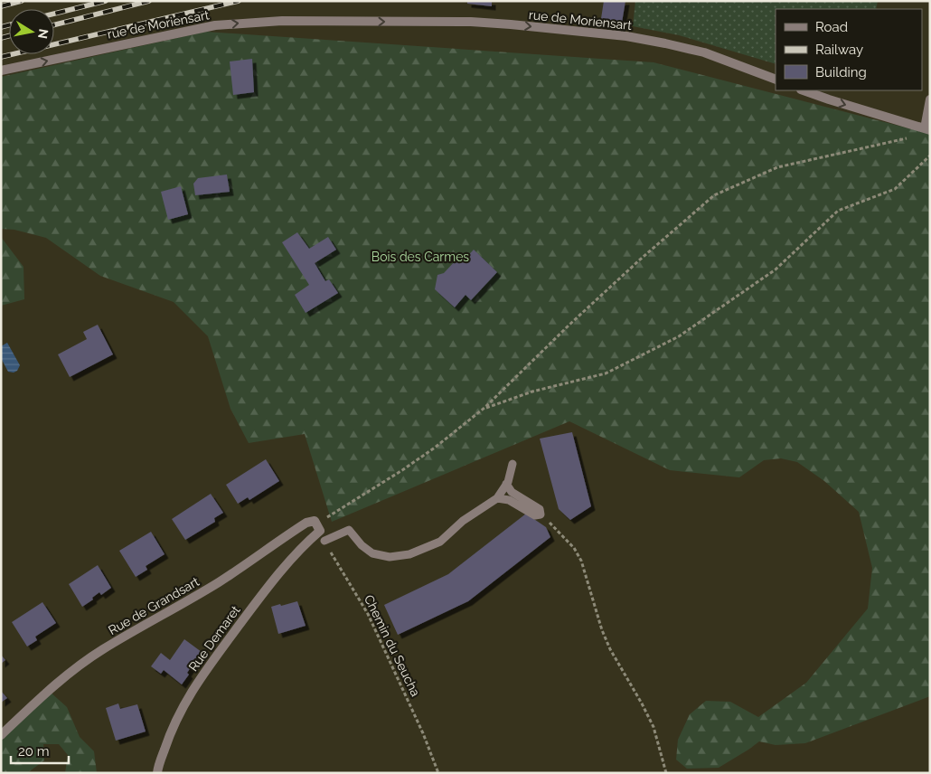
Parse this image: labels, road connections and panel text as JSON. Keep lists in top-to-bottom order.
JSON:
{
  "streets": {
    "street": ["rue de Moriensart", "Rue de Grandsart", "Rue Demaret"],
    "path": ["Chemin du Seucha"]
  },
  "crossings": [
    ["Rue de Grandsart", "Rue Demaret"]
  ],
  "one_way": ["rue de Moriensart"],
  "parks": ["Bois des Carmes"],
  "legend": ["Road", "Railway", "Building"],
  "scale_bar": "20 m",
  "north": "right"
}
